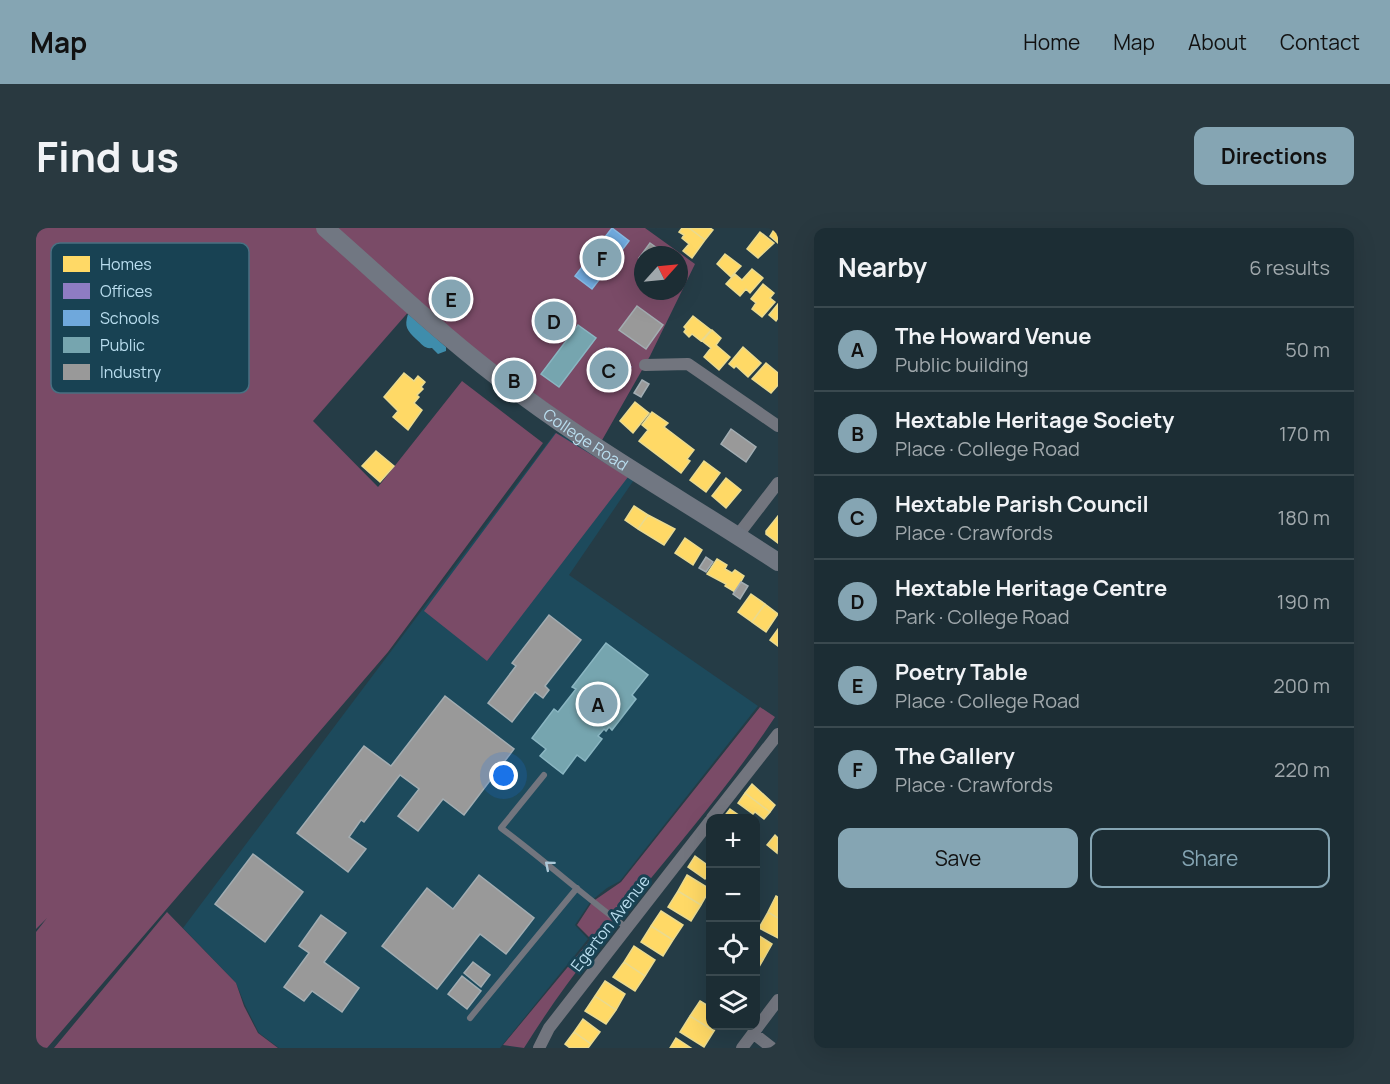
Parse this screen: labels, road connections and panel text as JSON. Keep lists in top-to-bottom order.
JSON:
{
  "streets": {
    "street": ["College Road", "Egerton Avenue"]
  },
  "legend": [
    "Homes",
    "Offices",
    "Schools",
    "Public",
    "Industry"
  ],
  "north": "top right",
  "page": {
    "header": "Map",
    "nav": [
      "Home",
      "Map",
      "About",
      "Contact"
    ],
    "title": "Find us",
    "buttons": [
      "Directions",
      ["Save", "Share"]
    ],
    "heading": ["Nearby", "6 results"],
    "pins": [
      "F",
      "E",
      "D",
      "C",
      "B",
      "A"
    ],
    "list": [
      {
        "mark": "A",
        "name": "The Howard Venue",
        "note": "Public building",
        "value": "50 m"
      },
      {
        "mark": "B",
        "name": "Hextable Heritage Society",
        "note": "Place · College Road",
        "value": "170 m"
      },
      {
        "mark": "C",
        "name": "Hextable Parish Council",
        "note": "Place · Crawfords",
        "value": "180 m"
      },
      {
        "mark": "D",
        "name": "Hextable Heritage Centre",
        "note": "Park · College Road",
        "value": "190 m"
      },
      {
        "mark": "E",
        "name": "Poetry Table",
        "note": "Place · College Road",
        "value": "200 m"
      },
      {
        "mark": "F",
        "name": "The Gallery",
        "note": "Place · Crawfords",
        "value": "220 m"
      }
    ],
    "map_buttons": ["+", "−"]
  }
}
